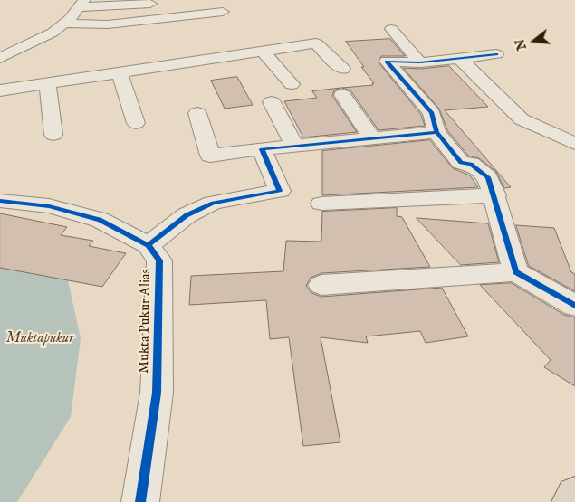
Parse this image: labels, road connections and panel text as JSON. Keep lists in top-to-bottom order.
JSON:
{
  "streets": {
    "street": ["Mukta Pukur Alias"]
  },
  "water": ["Muktapukur"],
  "north": "left"
}
